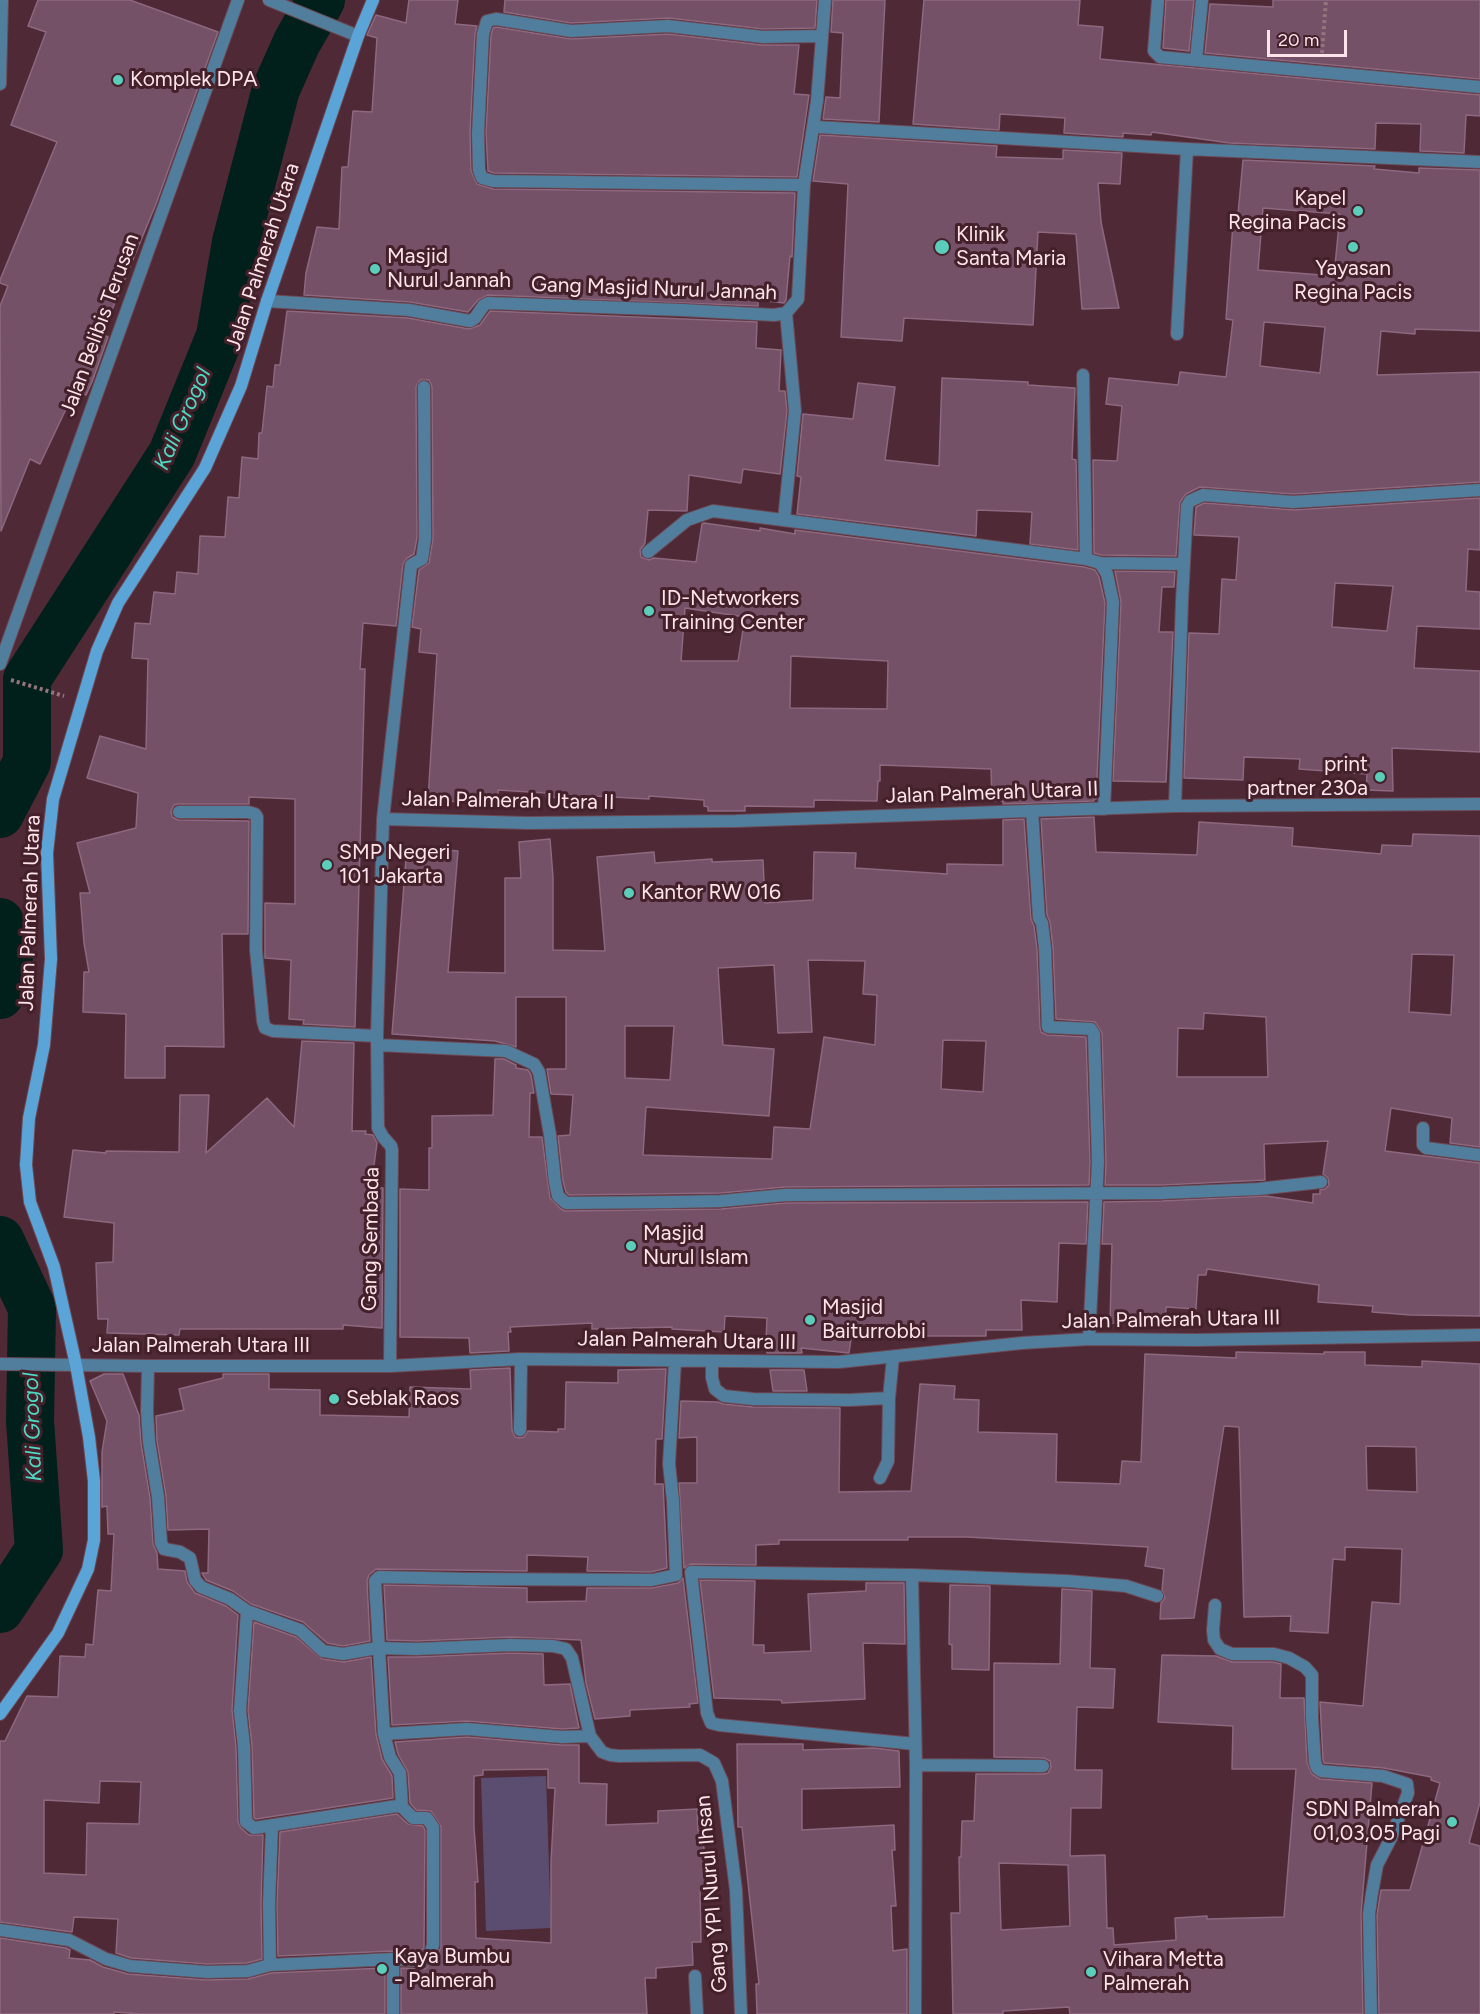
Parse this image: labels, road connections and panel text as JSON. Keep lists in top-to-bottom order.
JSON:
{
  "streets": {
    "street": [
      "Jalan Palmerah Utara",
      "Gang Masjid Nurul Jannah",
      "Jalan Belibis Terusan",
      "Jalan Palmerah Utara II",
      "Gang Sembada",
      "Jalan Palmerah Utara III",
      "Gang YPI Nurul Ihsan"
    ]
  },
  "crossings": [
    ["Jalan Palmerah Utara", "Gang Masjid Nurul Jannah"],
    ["Jalan Palmerah Utara", "Jalan Palmerah Utara III"],
    ["Jalan Palmerah Utara II", "Gang Sembada"],
    ["Gang Sembada", "Jalan Palmerah Utara III"]
  ],
  "water": ["Kali Grogol"],
  "places": [
    "Komplek DPA",
    "Kapel Regina Pacis",
    "Klinik Santa Maria",
    "Yayasan Regina Pacis",
    "Masjid Nurul Jannah",
    "ID-Networkers Training Center",
    "print partner 230a",
    "SMP Negeri 101 Jakarta",
    "Kantor RW 016",
    "Masjid Nurul Islam",
    "Masjid Baiturrobbi",
    "Seblak Raos",
    "SDN Palmerah 01,03,05 Pagi",
    "Kaya Bumbu - Palmerah",
    "Vihara Metta Palmerah"
  ],
  "scale_bar": "20 m"
}
